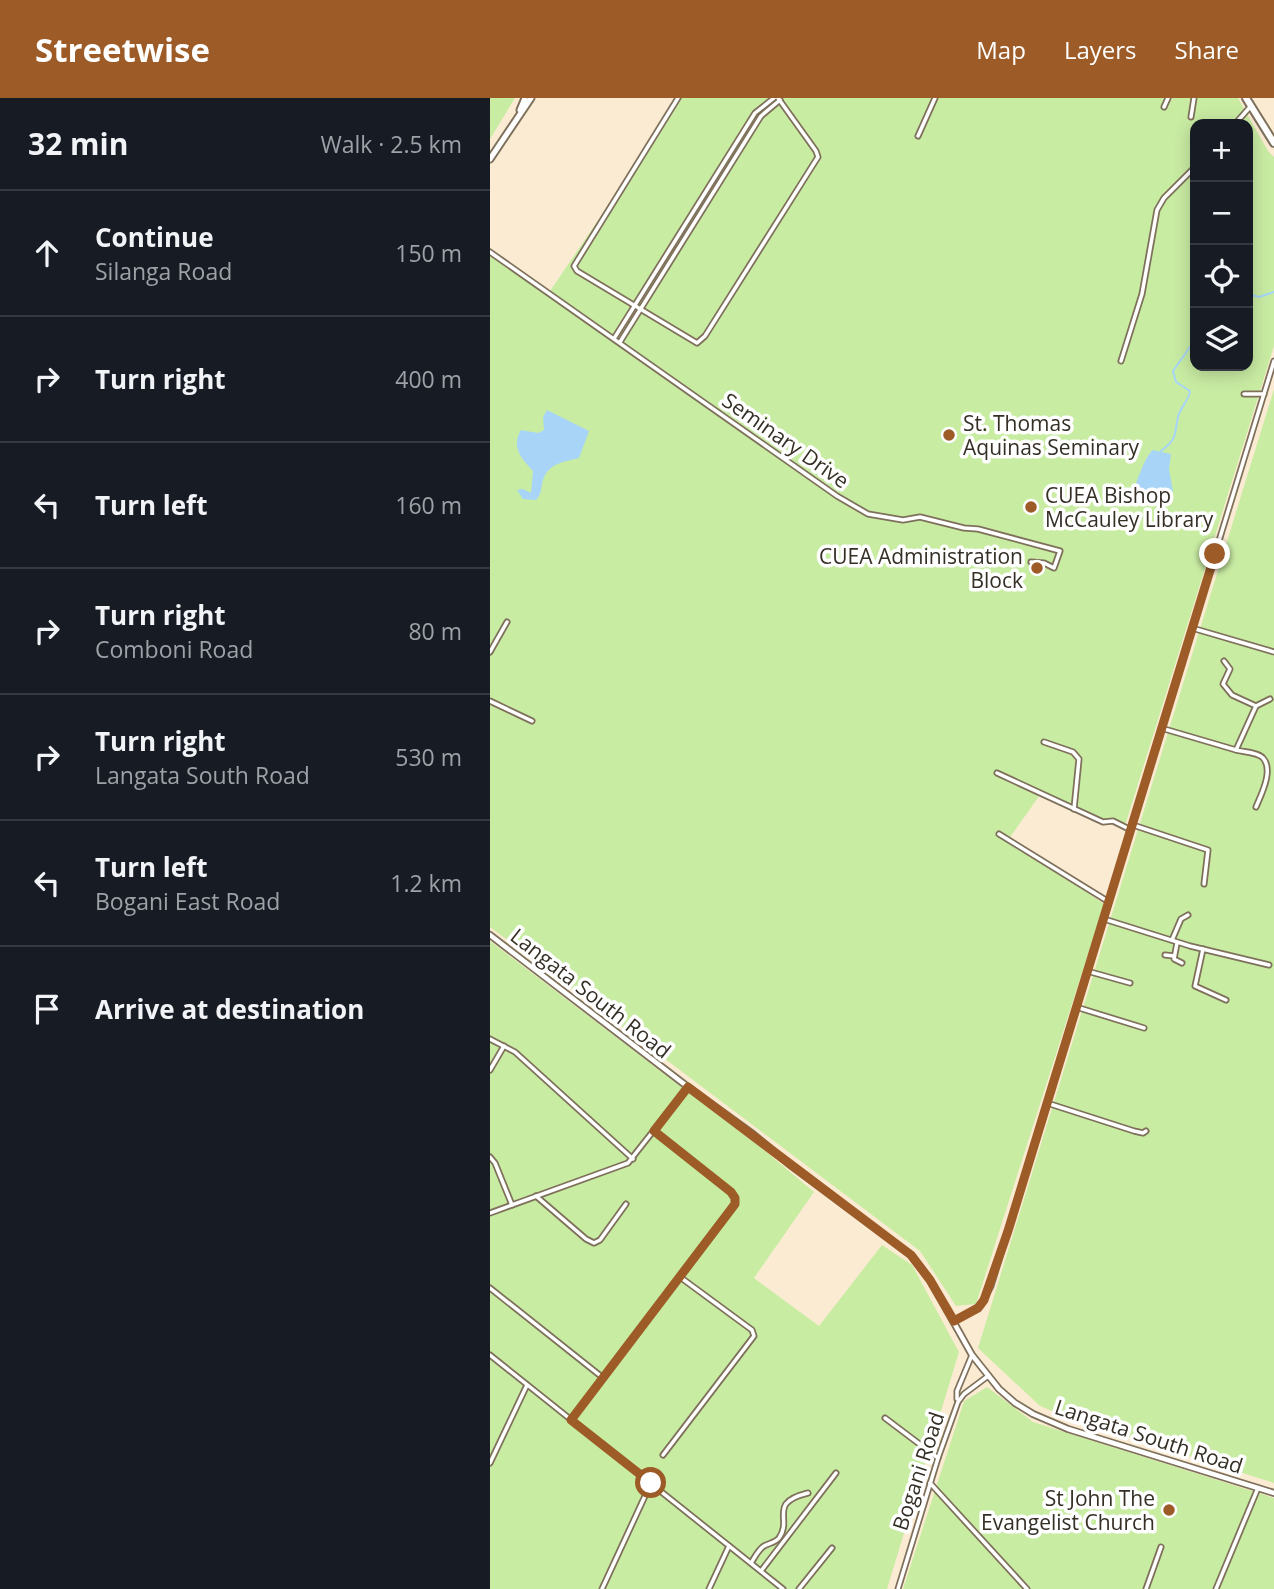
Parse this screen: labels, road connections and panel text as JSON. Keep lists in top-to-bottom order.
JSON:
{
  "streets": {
    "street": ["Seminary Drive", "Langata South Road", "Bogani Road"]
  },
  "crossings": [
    ["Langata South Road", "Bogani Road"]
  ],
  "places": [
    "St. Thomas Aquinas Seminary",
    "CUEA Bishop McCauley Library",
    "CUEA Administration Block",
    "St John The Evangelist Church"
  ],
  "page": {
    "header": "Streetwise",
    "nav": ["Map", "Layers", "Share"],
    "heading": ["32 min", "Walk · 2.5 km"],
    "map_buttons": ["+", "−"],
    "list": [
      ["Continue", "Silanga Road", "150 m"],
      ["Turn right", "400 m"],
      ["Turn left", "160 m"],
      ["Turn right", "Comboni Road", "80 m"],
      ["Turn right", "Langata South Road", "530 m"],
      ["Turn left", "Bogani East Road", "1.2 km"],
      "Arrive at destination"
    ]
  }
}
